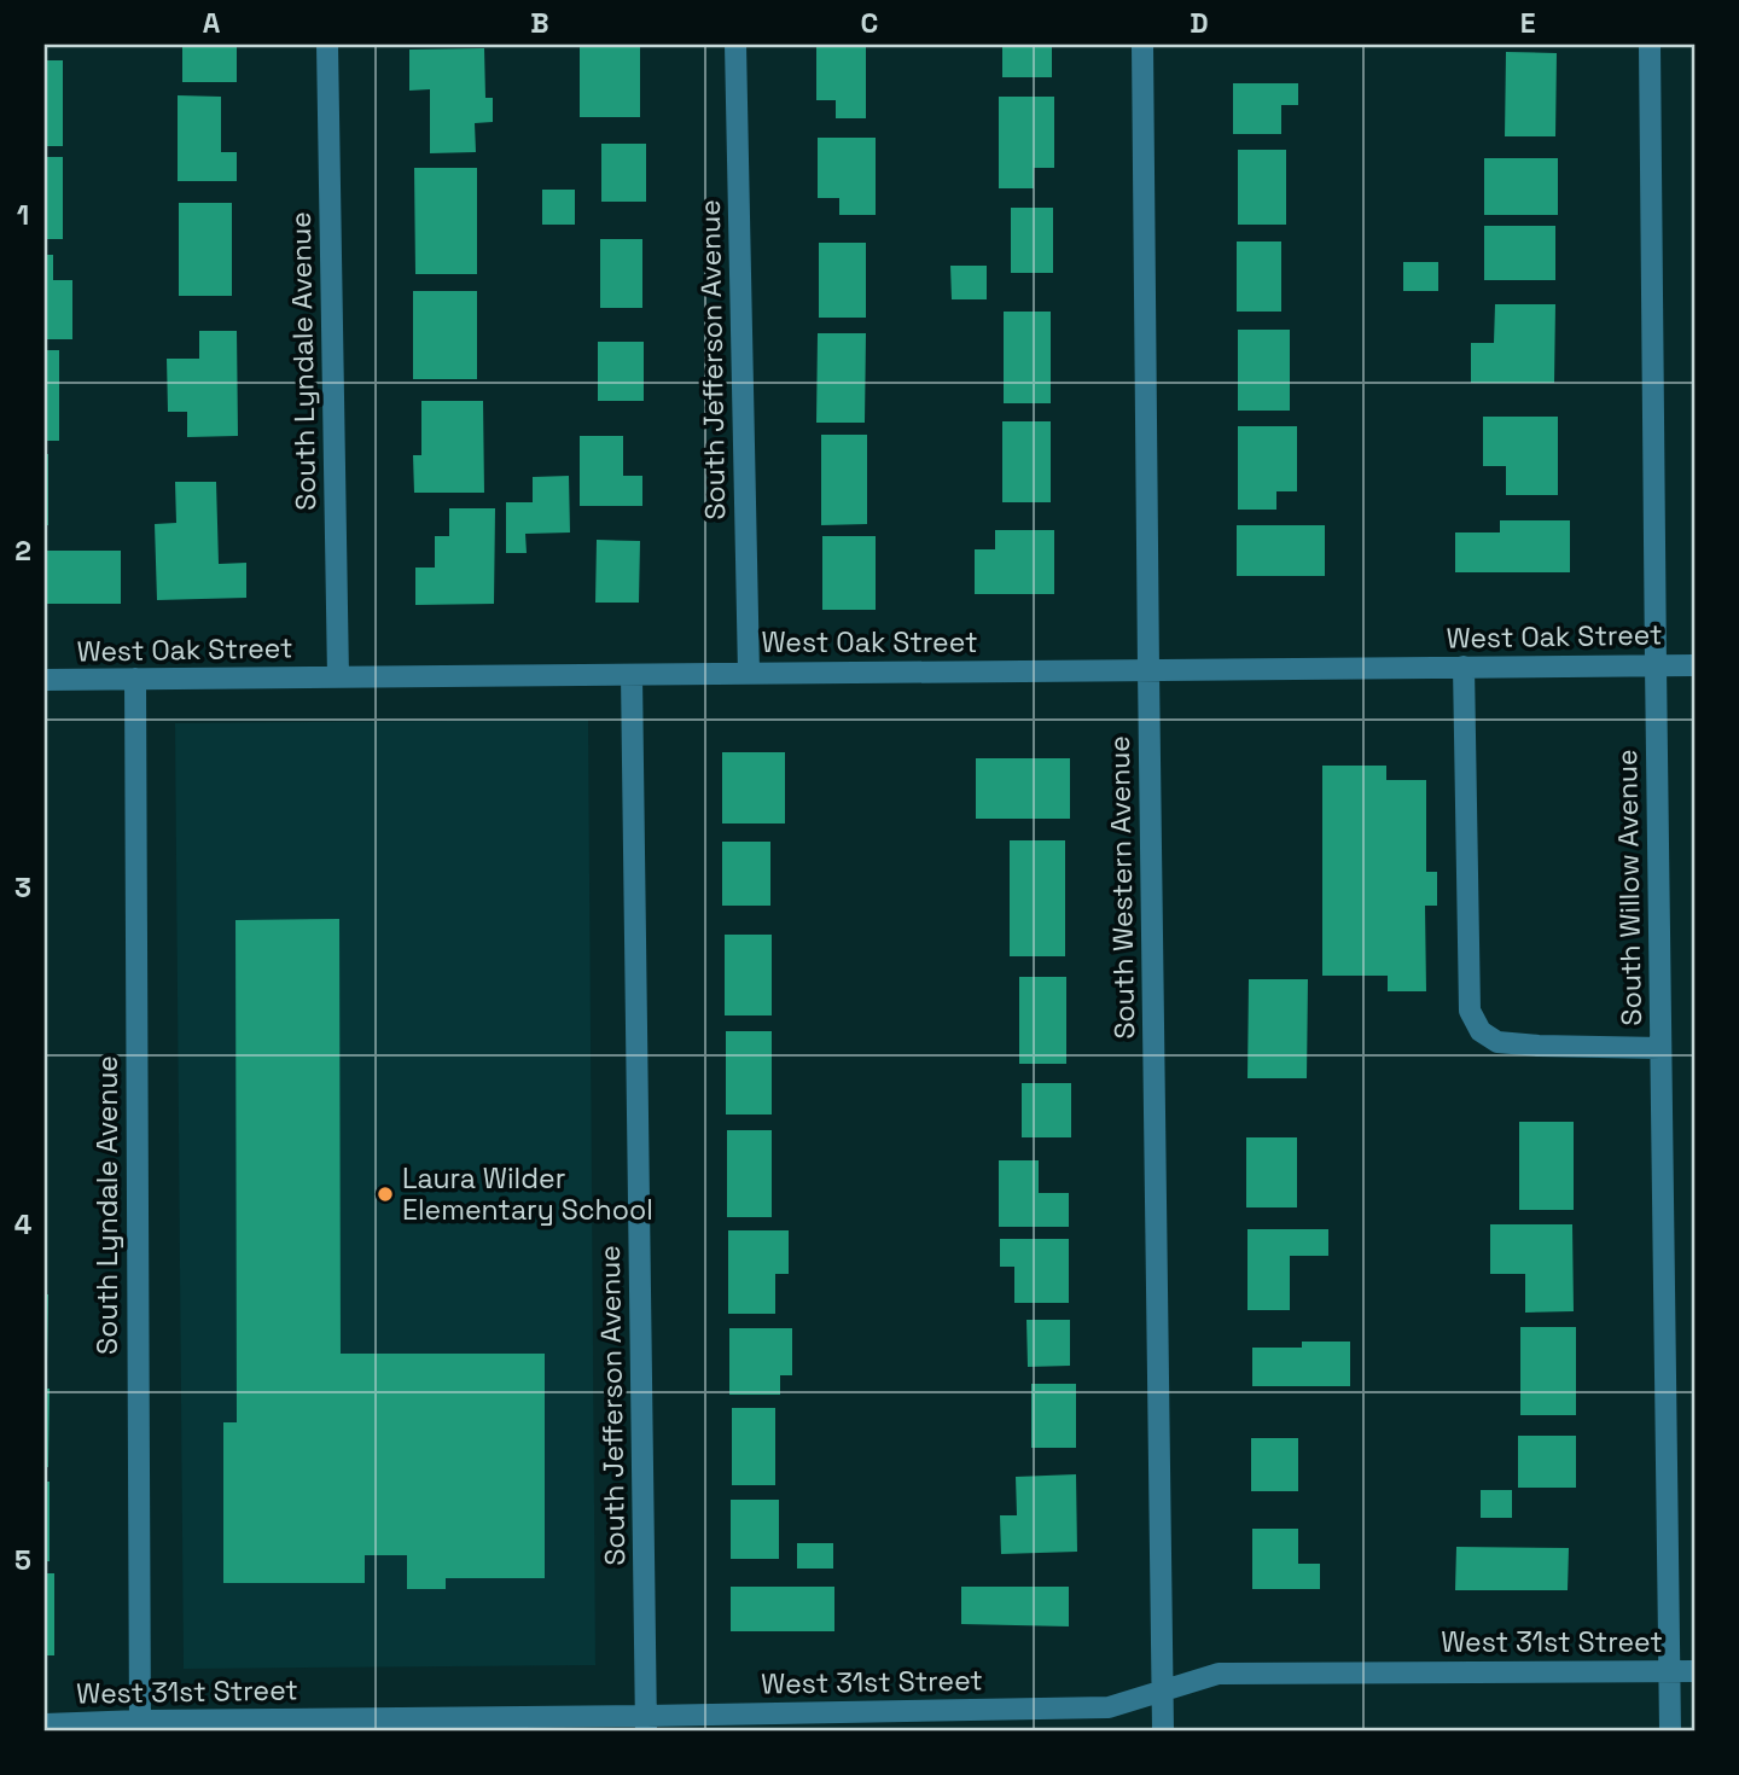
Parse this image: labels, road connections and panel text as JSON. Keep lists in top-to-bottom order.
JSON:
{
  "streets": {
    "street": [
      "South Jefferson Avenue",
      "South Lyndale Avenue",
      "West Oak Street",
      "South Western Avenue",
      "South Willow Avenue",
      "West 31st Street"
    ]
  },
  "crossings": [
    ["South Jefferson Avenue", "West Oak Street"],
    ["South Jefferson Avenue", "West 31st Street"],
    ["South Lyndale Avenue", "West Oak Street"],
    ["South Lyndale Avenue", "West 31st Street"],
    ["West Oak Street", "South Western Avenue"],
    ["West Oak Street", "South Willow Avenue"],
    ["South Western Avenue", "West 31st Street"],
    ["South Willow Avenue", "West 31st Street"]
  ],
  "places": ["Laura Wilder Elementary School"],
  "grid": {
    "columns": [
      "A",
      "B",
      "C",
      "D",
      "E"
    ],
    "rows": [
      "1",
      "2",
      "3",
      "4",
      "5"
    ]
  }
}
